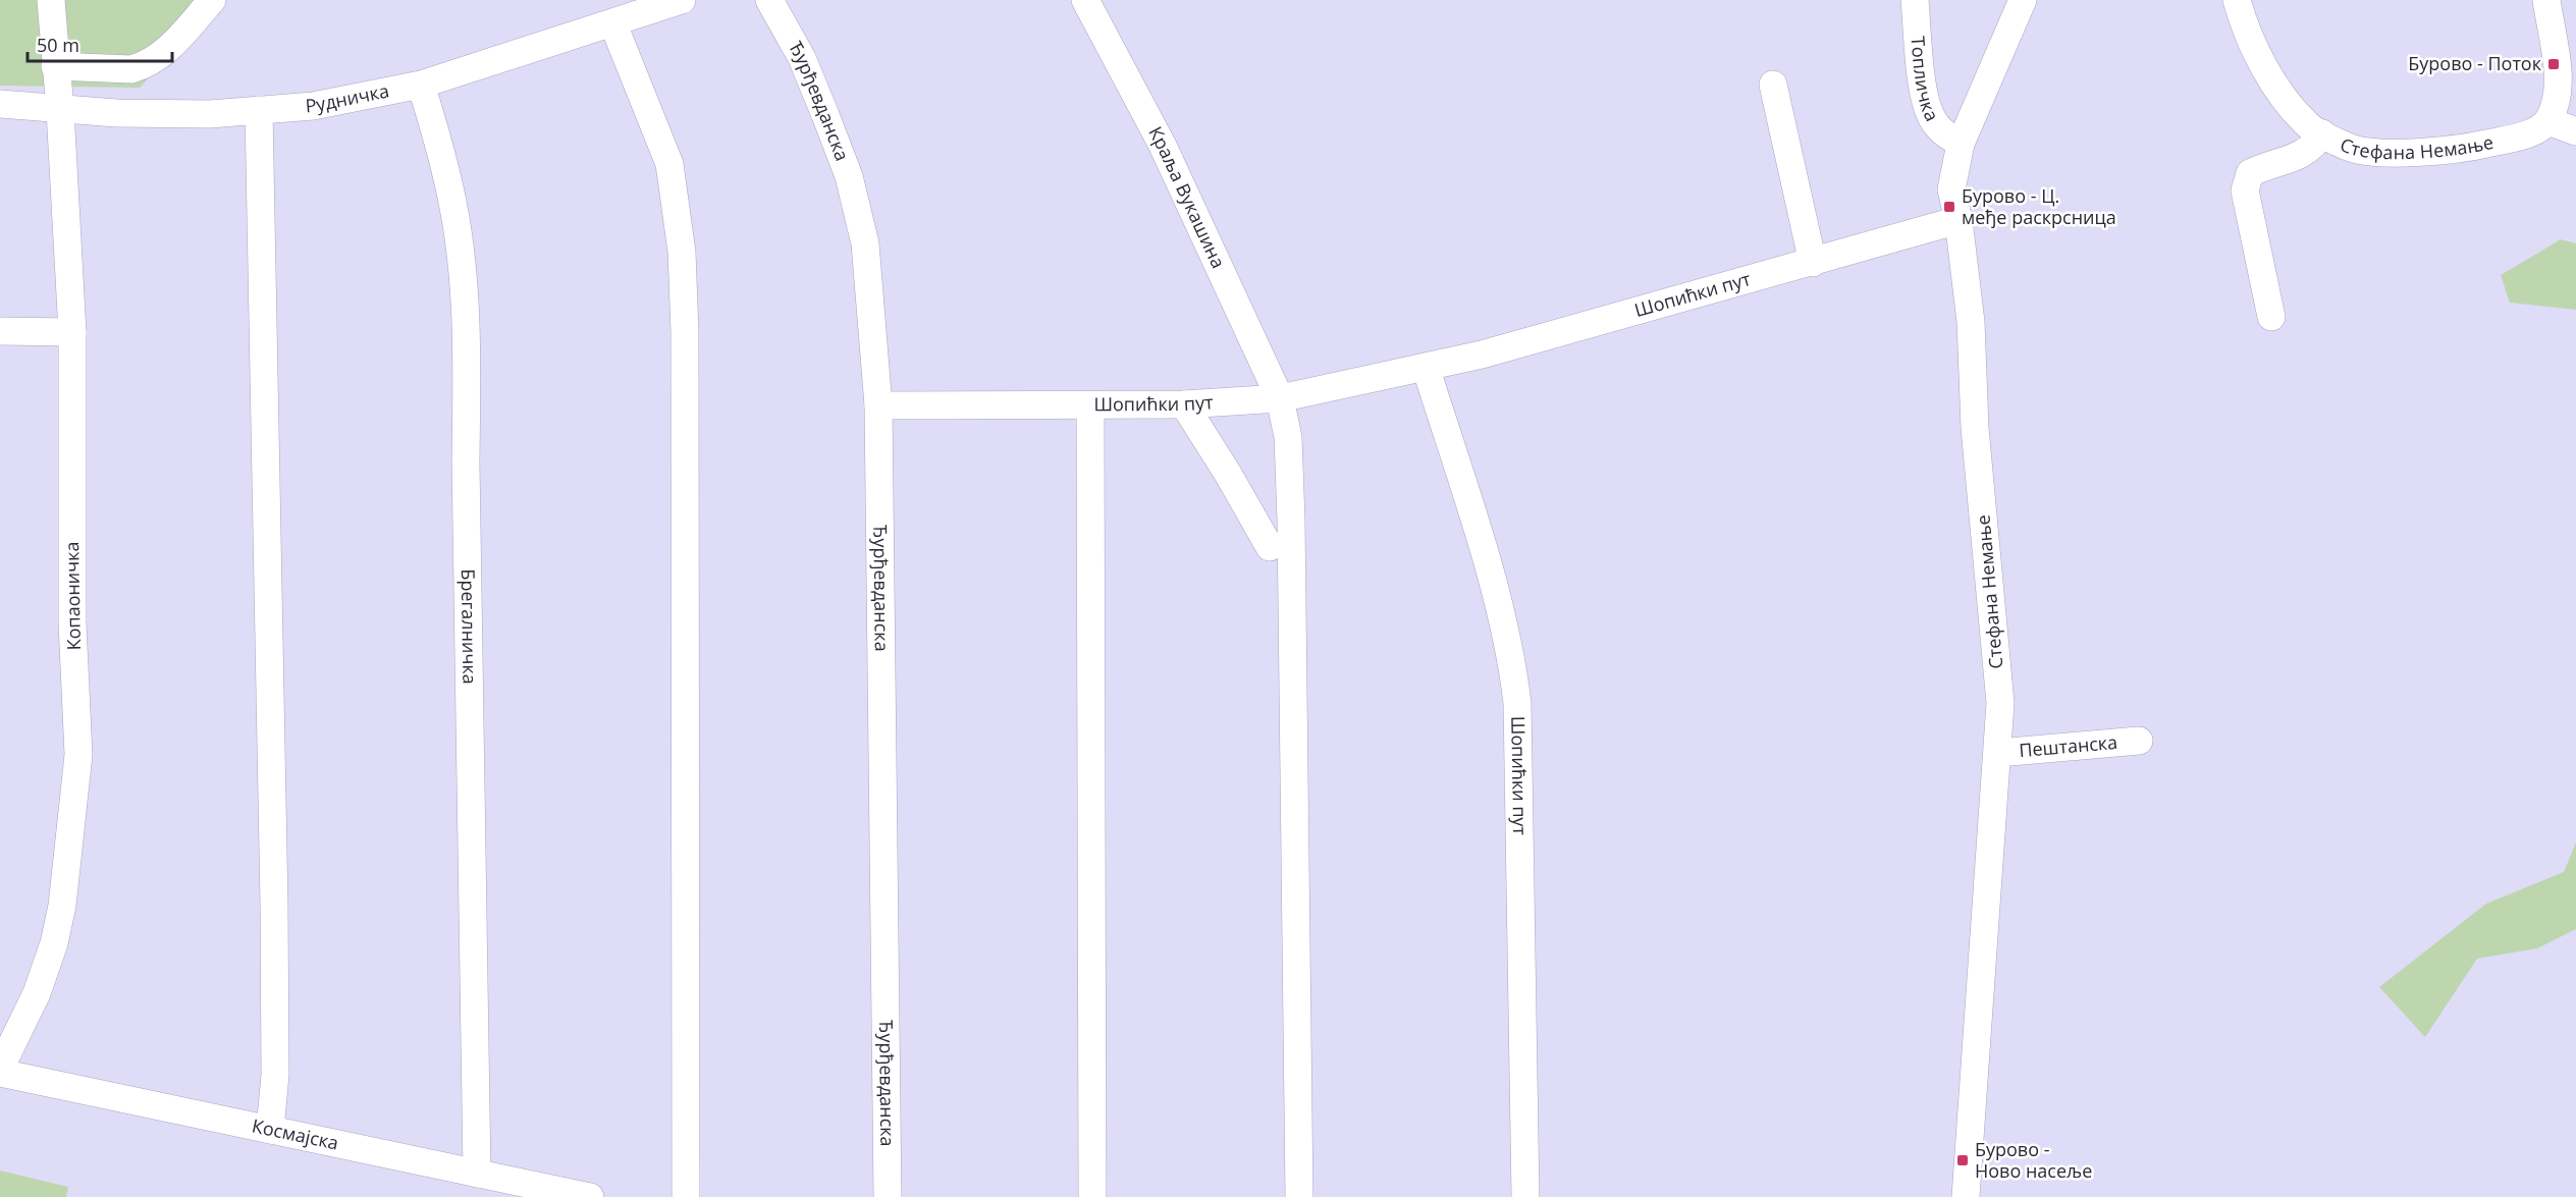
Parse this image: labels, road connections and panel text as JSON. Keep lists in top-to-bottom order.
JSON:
{
  "streets": {
    "street": [
      "Топличка",
      "Рудничка",
      "Ђурђевданска",
      "Стефана Немање",
      "Краља Вукашина",
      "Шопићки пут",
      "Копаоничка",
      "Брегалничка",
      "Пештанска",
      "Космајска"
    ]
  },
  "crossings": [
    ["Топличка", "Стефана Немање"],
    ["Рудничка", "Копаоничка"],
    ["Рудничка", "Брегалничка"],
    ["Ђурђевданска", "Шопићки пут"],
    ["Стефана Немање", "Шопићки пут"],
    ["Стефана Немање", "Пештанска"],
    ["Краља Вукашина", "Шопићки пут"],
    ["Копаоничка", "Космајска"],
    ["Брегалничка", "Космајска"]
  ],
  "places": {
    "transit": ["Бурово - Поток", "Бурово - Ц. међе раскрсница", "Бурово - Ново насеље"]
  },
  "scale_bar": "50 m"
}
